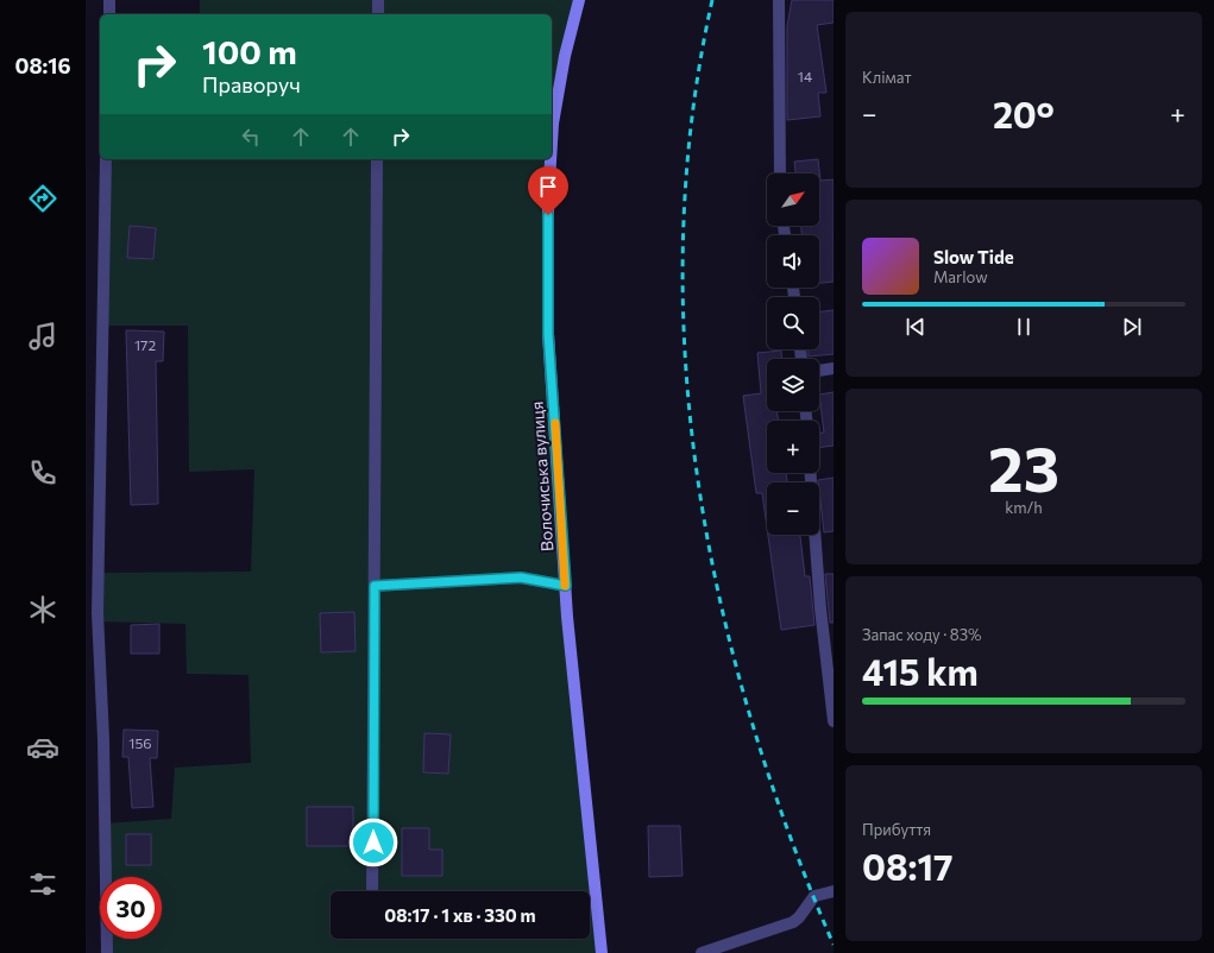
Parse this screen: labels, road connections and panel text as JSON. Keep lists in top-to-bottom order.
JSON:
{
  "streets": {
    "main road": ["Волочиська вулиця"]
  },
  "house_numbers": ["14", "172", "156"],
  "north": "top right",
  "page": {
    "tabs": "08:16",
    "tile": [
      "Клімат",
      ["23", "km/h"],
      ["Запас ходу · 83%", "415 km"],
      ["Прибуття", "08:17"]
    ],
    "turn": ["100 m", "Праворуч"],
    "heat": ["−", "20°", "+"],
    "map_buttons": ["+", "−"],
    "song": ["Slow Tide", "Marlow"],
    "limit": "30",
    "trip": "08:17 · 1 хв · 330 m"
  }
}
